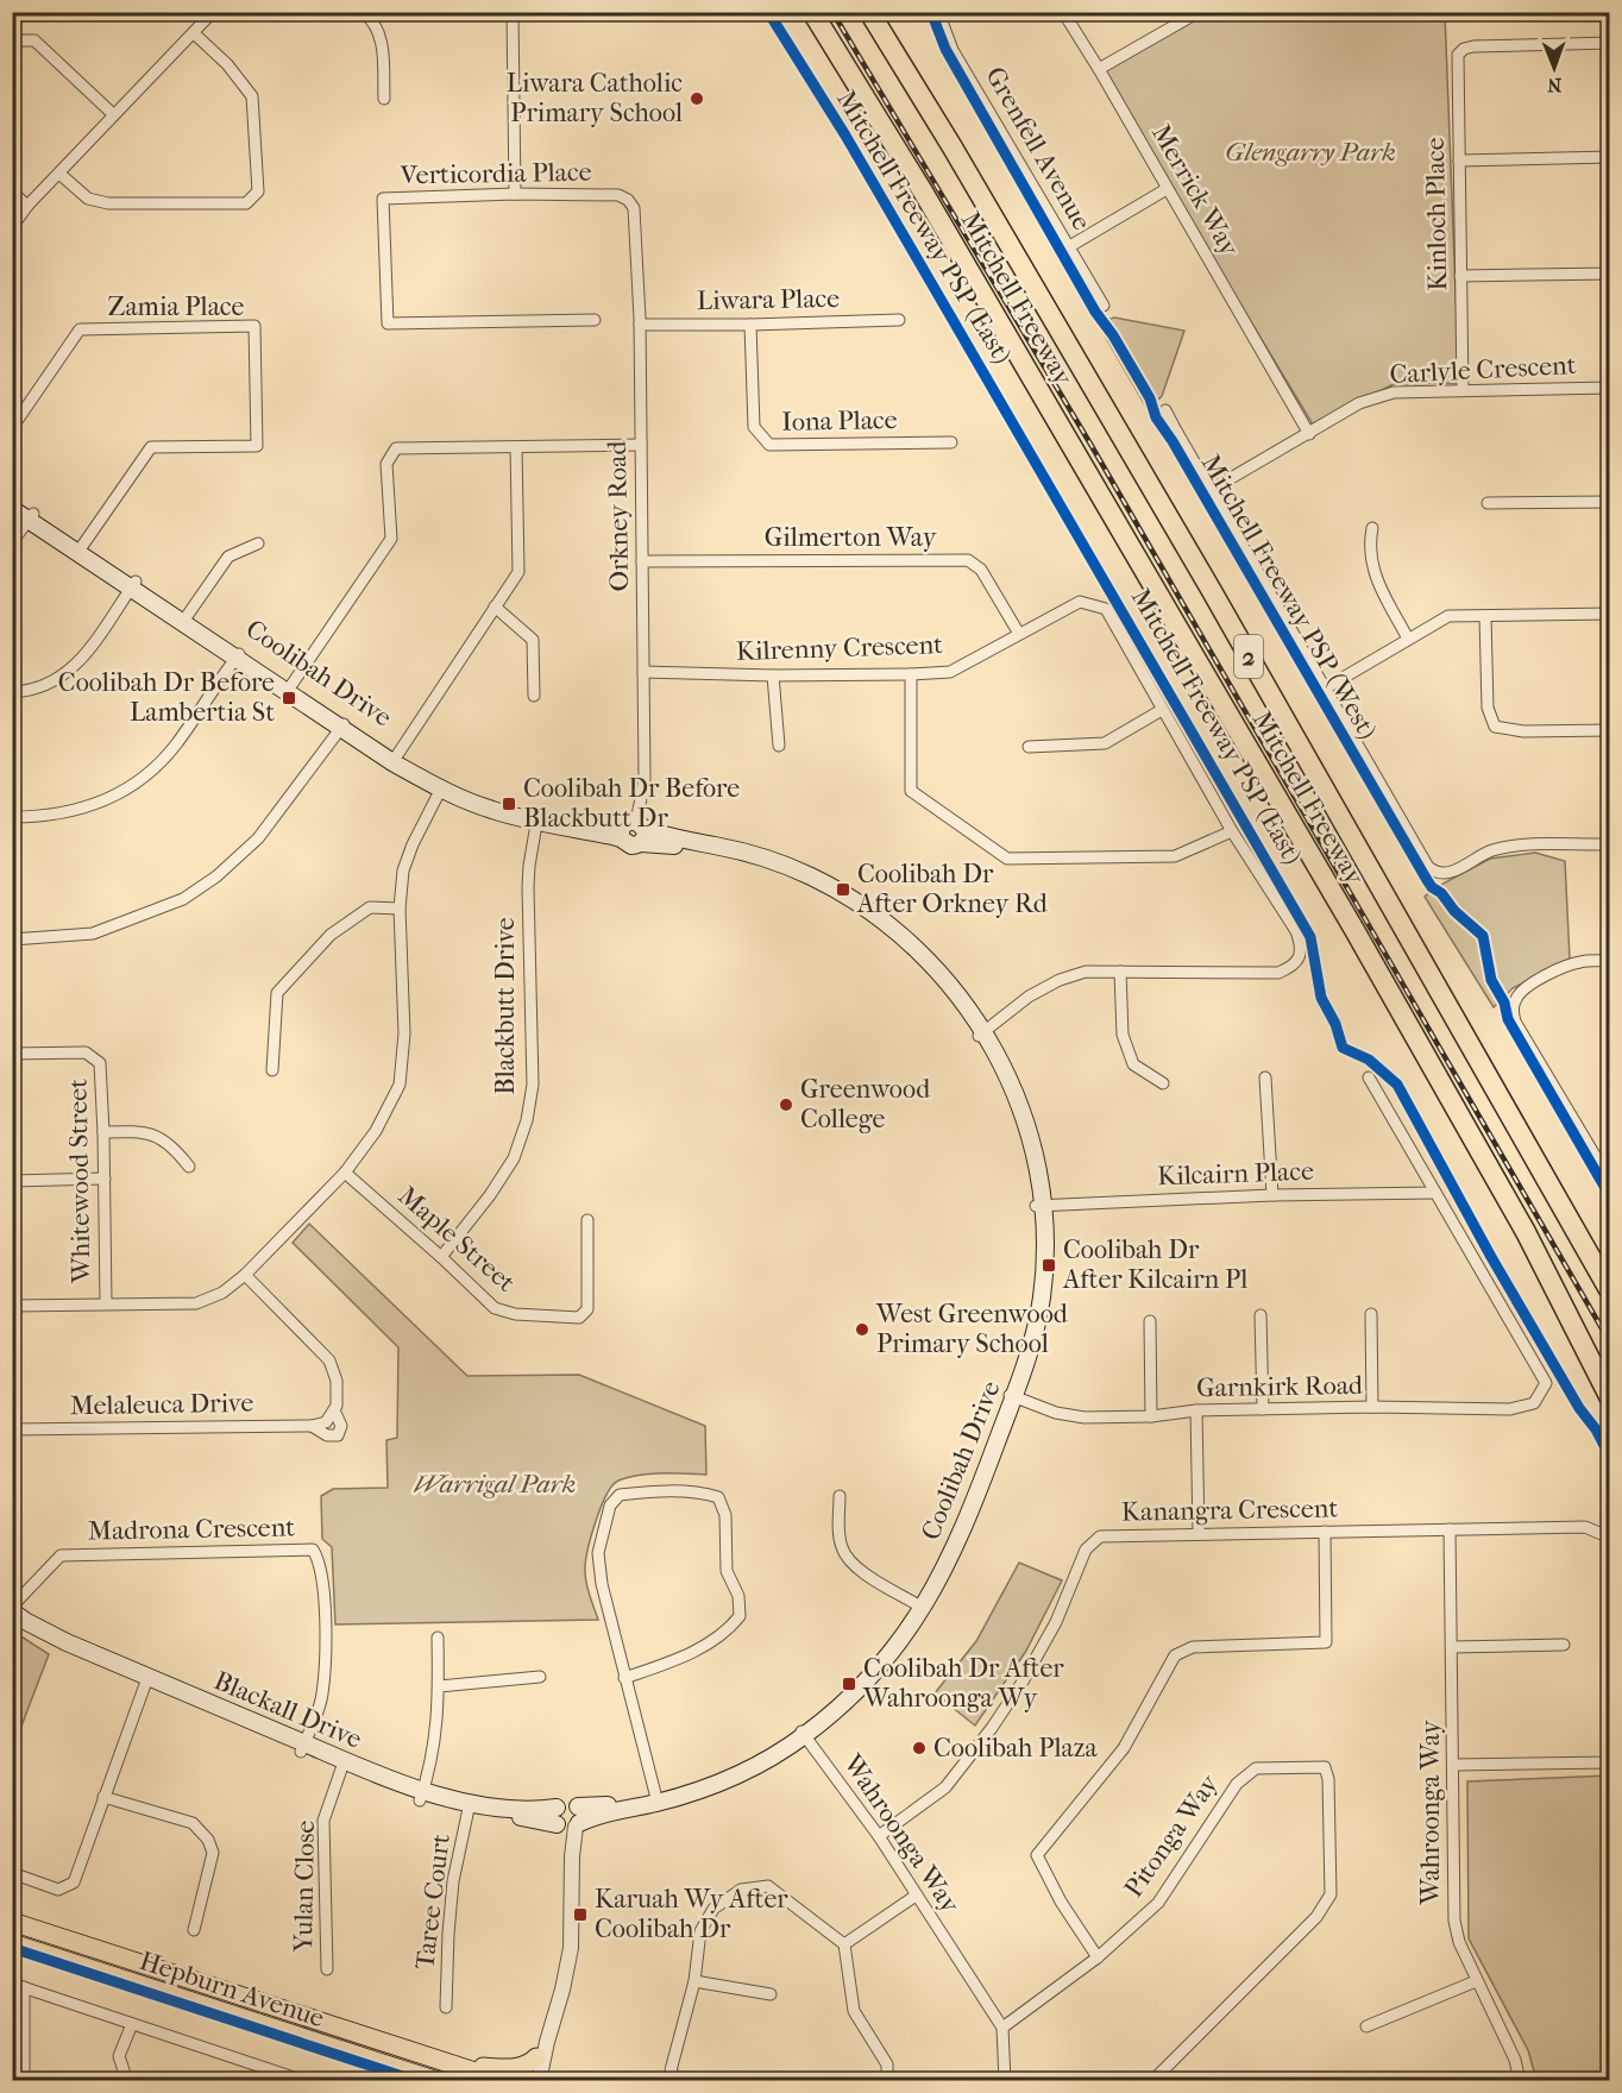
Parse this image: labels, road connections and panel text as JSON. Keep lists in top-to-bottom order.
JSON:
{
  "streets": {
    "highway": ["Mitchell Freeway", "2"],
    "main road": ["Coolibah Drive", "Blackall Drive", "Hepburn Avenue"],
    "street": [
      "Grenfell Avenue",
      "Verticordia Place",
      "Merrick Way",
      "Kinloch Place",
      "Liwara Place",
      "Zamia Place",
      "Carlyle Crescent",
      "Iona Place",
      "Orkney Road",
      "Gilmerton Way",
      "Kilrenny Crescent",
      "Blackbutt Drive",
      "Kilcairn Place",
      "Whitewood Street",
      "Maple Street",
      "Garnkirk Road",
      "Melaleuca Drive",
      "Kanangra Crescent",
      "Madrona Crescent",
      "Wahroonga Way",
      "Pitonga Way",
      "Yulan Close",
      "Taree Court"
    ],
    "cycle path": ["Mitchell Freeway PSP (East)", "Mitchell Freeway PSP (West)"]
  },
  "crossings": [
    ["Verticordia Place", "Orkney Road"],
    ["Merrick Way", "Carlyle Crescent"],
    ["Kinloch Place", "Carlyle Crescent"],
    ["Liwara Place", "Iona Place"],
    ["Liwara Place", "Orkney Road"],
    ["Zamia Place", "Coolibah Drive"],
    ["Orkney Road", "Gilmerton Way"],
    ["Orkney Road", "Kilrenny Crescent"],
    ["Orkney Road", "Coolibah Drive"],
    ["Gilmerton Way", "Kilrenny Crescent"],
    ["Coolibah Drive", "Blackbutt Drive"],
    ["Coolibah Drive", "Kilcairn Place"],
    ["Coolibah Drive", "Garnkirk Road"],
    ["Coolibah Drive", "Blackall Drive"],
    ["Coolibah Drive", "Wahroonga Way"],
    ["Blackbutt Drive", "Maple Street"],
    ["Kilcairn Place", "Garnkirk Road"],
    ["Kanangra Crescent", "Wahroonga Way"],
    ["Madrona Crescent", "Blackall Drive"],
    ["Blackall Drive", "Yulan Close"],
    ["Blackall Drive", "Taree Court"],
    ["Wahroonga Way", "Pitonga Way"]
  ],
  "parks": ["Glengarry Park", "Warrigal Park"],
  "places": {
    "other": [
      "Liwara Catholic Primary School",
      "Greenwood College",
      "West Greenwood Primary School",
      "Coolibah Plaza"
    ],
    "transit": [
      "Coolibah Dr Before Lambertia St",
      "Coolibah Dr Before Blackbutt Dr",
      "Coolibah Dr After Orkney Rd",
      "Coolibah Dr After Kilcairn Pl",
      "Coolibah Dr After Wahroonga Wy",
      "Karuah Wy After Coolibah Dr"
    ]
  },
  "north": "bottom"
}
